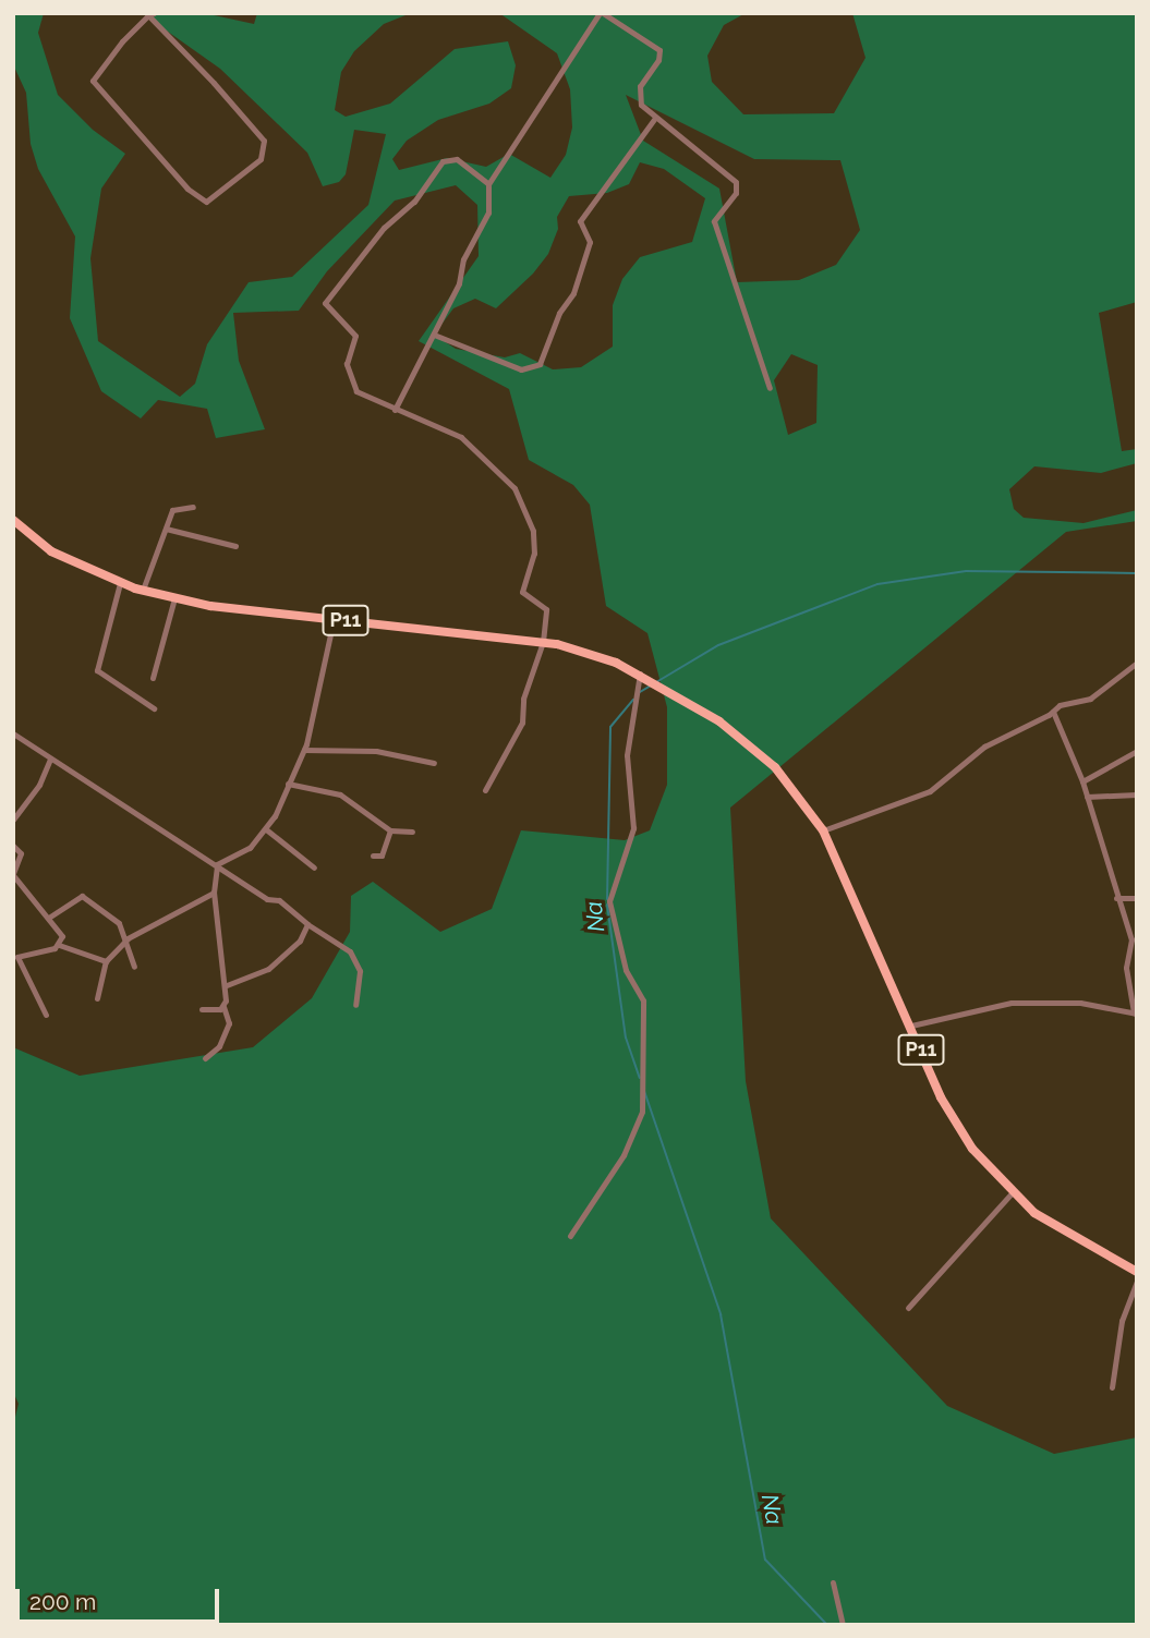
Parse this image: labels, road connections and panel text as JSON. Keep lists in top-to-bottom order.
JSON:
{
  "streets": {
    "main road": ["P11"]
  },
  "water": ["Na"],
  "scale_bar": "200 m"
}
